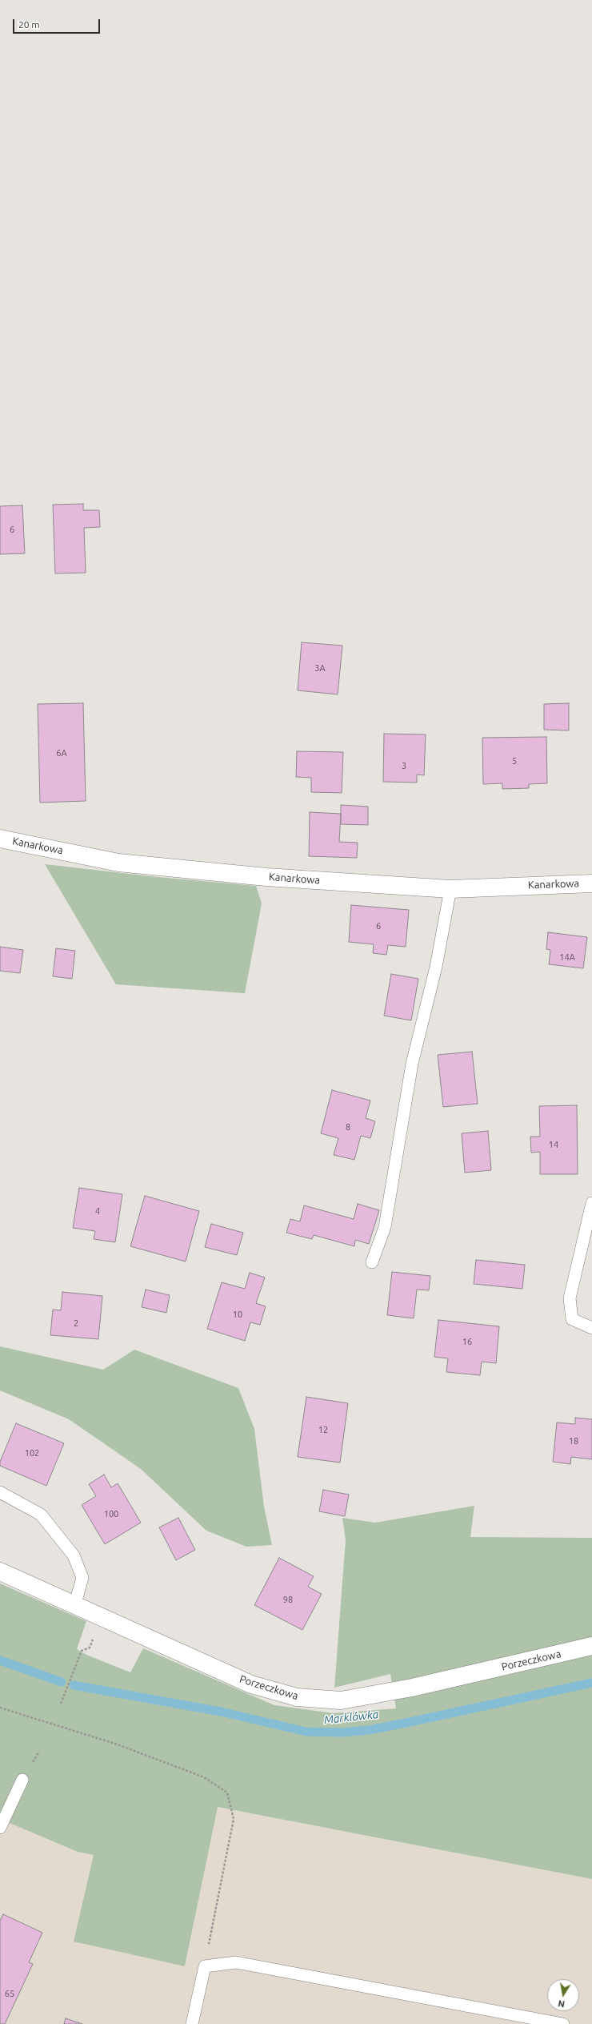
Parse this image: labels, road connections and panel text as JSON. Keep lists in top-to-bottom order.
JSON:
{
  "streets": {
    "street": ["Kanarkowa", "Porzeczkowa"]
  },
  "water": ["Marklówka"],
  "house_numbers": [
    "6",
    "3A",
    "6A",
    "5",
    "3",
    "6",
    "14A",
    "8",
    "14",
    "4",
    "10",
    "2",
    "16",
    "12",
    "18",
    "102",
    "100",
    "98",
    "65"
  ],
  "scale_bar": "20 m",
  "north": "bottom"
}
